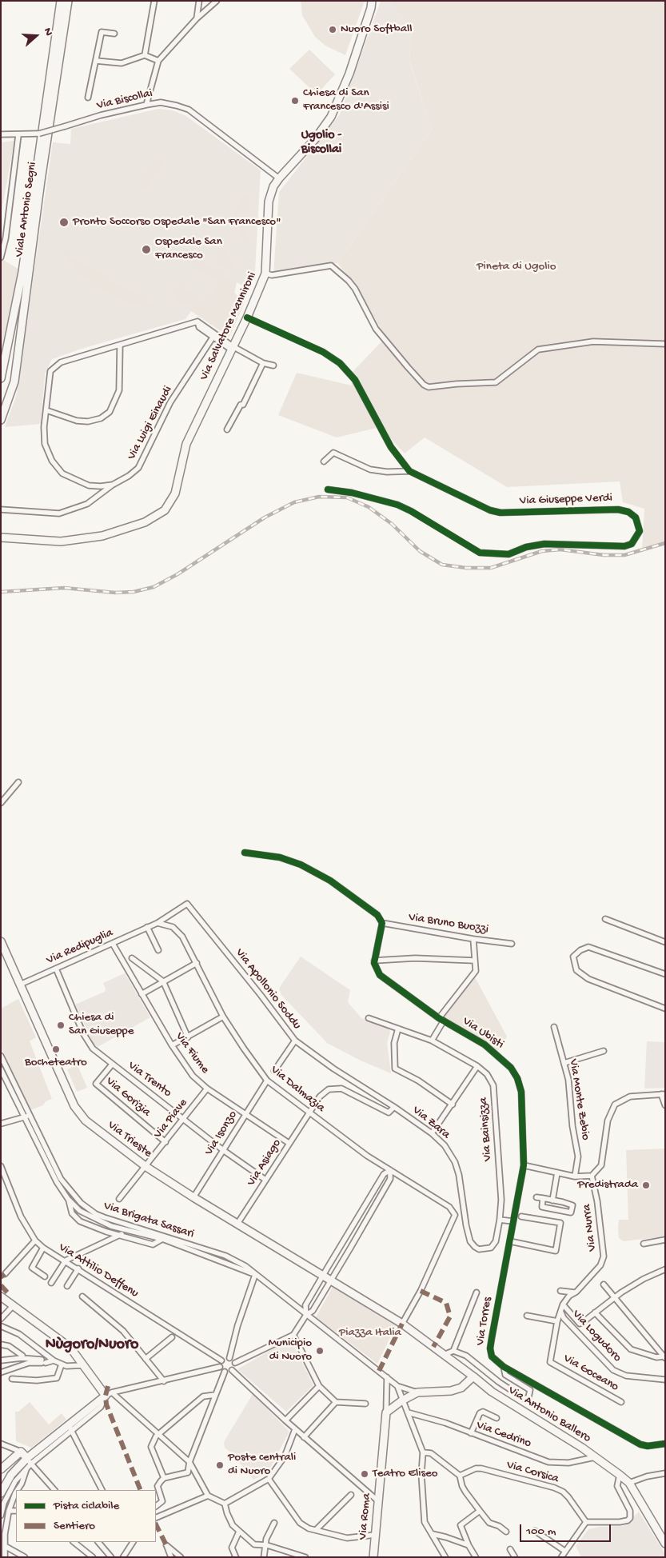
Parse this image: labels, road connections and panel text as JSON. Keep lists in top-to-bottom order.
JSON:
{
  "streets": {
    "main road": [
      "Viale Antonio Segni",
      "Via Salvatore Mannironi",
      "Via Trieste",
      "Via Antonio Ballero",
      "Via Roma"
    ],
    "street": [
      "Via Biscollai",
      "Via Luigi Einaudi",
      "Via Giuseppe Verdi",
      "Via Bruno Buozzi",
      "Via Redipuglia",
      "Via Apollonio Soddu",
      "Via Ubisti",
      "Via Fiume",
      "Via Trento",
      "Via Dalmazia",
      "Via Gorizia",
      "Via Monte Zebio",
      "Via Piave",
      "Via Zara",
      "Via Bainsizza",
      "Via Isonzo",
      "Via Asiago",
      "Via Brigata Sassari",
      "Via Nurra",
      "Via Attilio Deffenu",
      "Via Torres",
      "Via Logudoro",
      "Via Goceano",
      "Via Cedrino",
      "Via Corsica"
    ]
  },
  "crossings": [
    ["Via Biscollai", "Via Salvatore Mannironi"],
    ["Via Salvatore Mannironi", "Via Giuseppe Verdi"],
    ["Via Redipuglia", "Via Apollonio Soddu"],
    ["Via Redipuglia", "Via Fiume"],
    ["Via Redipuglia", "Via Trento"],
    ["Via Redipuglia", "Via Dalmazia"],
    ["Via Redipuglia", "Via Trieste"],
    ["Via Apollonio Soddu", "Via Dalmazia"],
    ["Via Apollonio Soddu", "Via Zara"],
    ["Via Ubisti", "Via Torres"],
    ["Via Fiume", "Via Piave"],
    ["Via Fiume", "Via Isonzo"],
    ["Via Fiume", "Via Asiago"],
    ["Via Trento", "Via Gorizia"],
    ["Via Trento", "Via Piave"],
    ["Via Trento", "Via Isonzo"],
    ["Via Trento", "Via Asiago"],
    ["Via Dalmazia", "Via Zara"],
    ["Via Dalmazia", "Via Isonzo"],
    ["Via Dalmazia", "Via Asiago"],
    ["Via Dalmazia", "Via Antonio Ballero"],
    ["Via Gorizia", "Via Piave"],
    ["Via Piave", "Via Trieste"],
    ["Via Zara", "Via Bainsizza"],
    ["Via Zara", "Via Asiago"],
    ["Via Isonzo", "Via Trieste"],
    ["Via Trieste", "Via Asiago"],
    ["Via Antonio Ballero", "Via Cedrino"]
  ],
  "districts": ["Ugolio - Biscollai", "Nùgoro/Nuoro"],
  "parks": ["Pineta di Ugolio", "Piazza Italia"],
  "places": [
    "Nuoro Softball",
    "Chiesa di San Francesco d'Assisi",
    "Pronto Soccorso Ospedale \"San Francesco\"",
    "Ospedale San Francesco",
    "Chiesa di San Giuseppe",
    "Bocheteatro",
    "Predistrada",
    "Municipio di Nuoro",
    "Poste centrali di Nuoro",
    "Teatro Eliseo"
  ],
  "legend": ["Pista ciclabile", "Sentiero"],
  "scale_bar": "100 m",
  "north": "right"
}
